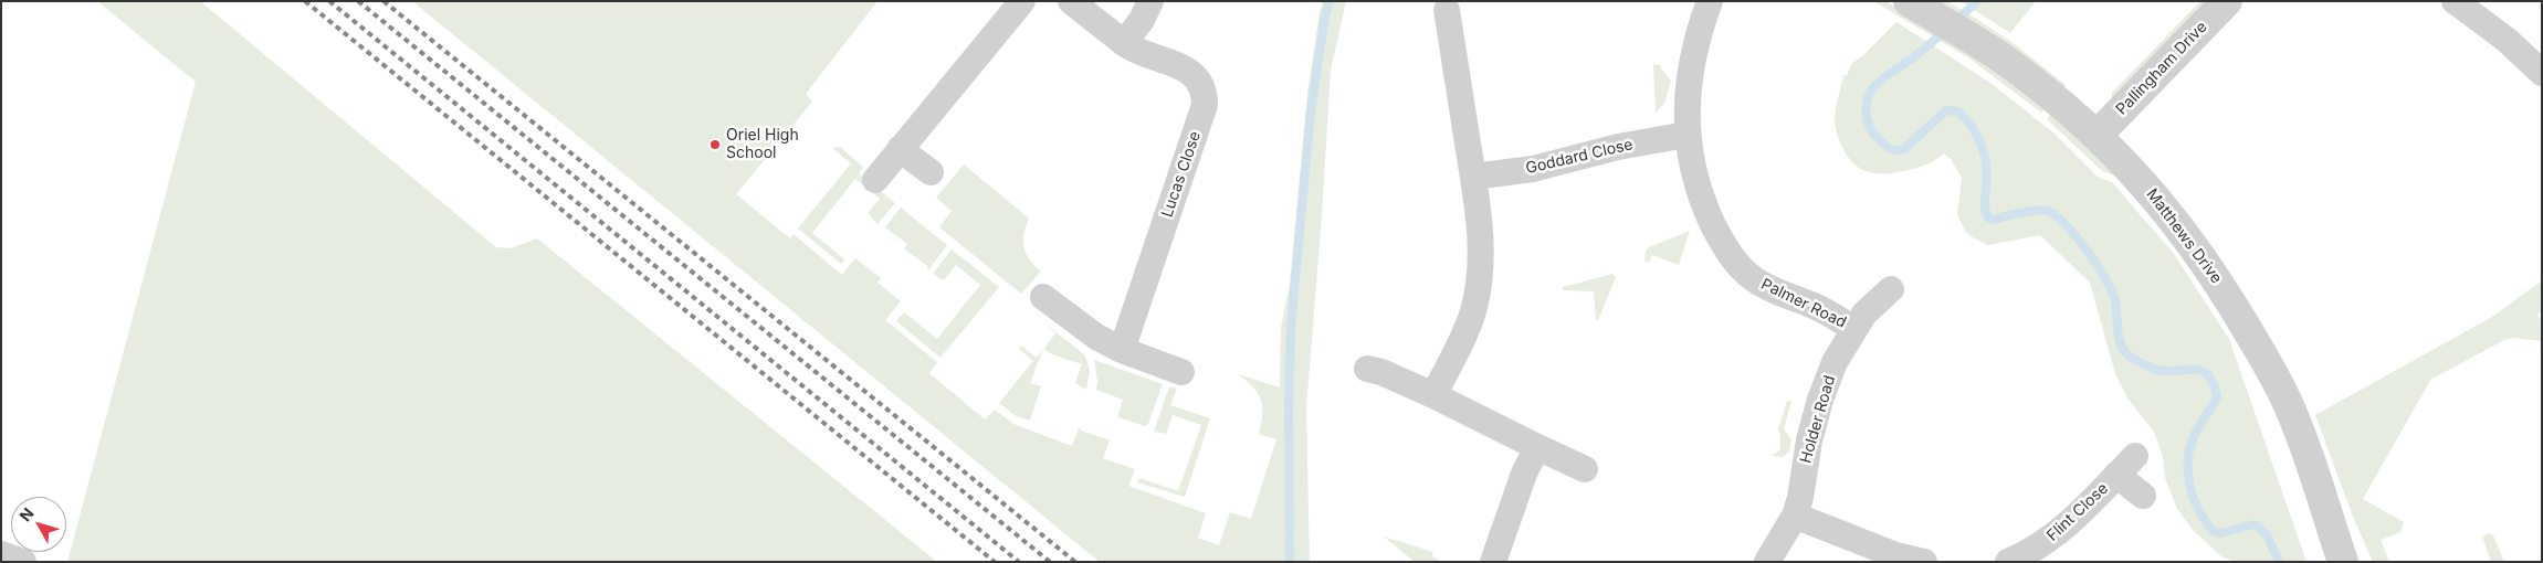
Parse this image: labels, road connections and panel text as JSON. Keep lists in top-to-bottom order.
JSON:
{
  "streets": {
    "street": [
      "Pallingham Drive",
      "Goddard Close",
      "Lucas Close",
      "Matthews Drive",
      "Palmer Road",
      "Holder Road",
      "Flint Close"
    ]
  },
  "crossings": [
    ["Pallingham Drive", "Matthews Drive"],
    ["Goddard Close", "Palmer Road"],
    ["Palmer Road", "Holder Road"]
  ],
  "places": ["Oriel High School"],
  "north": "top left"
}
